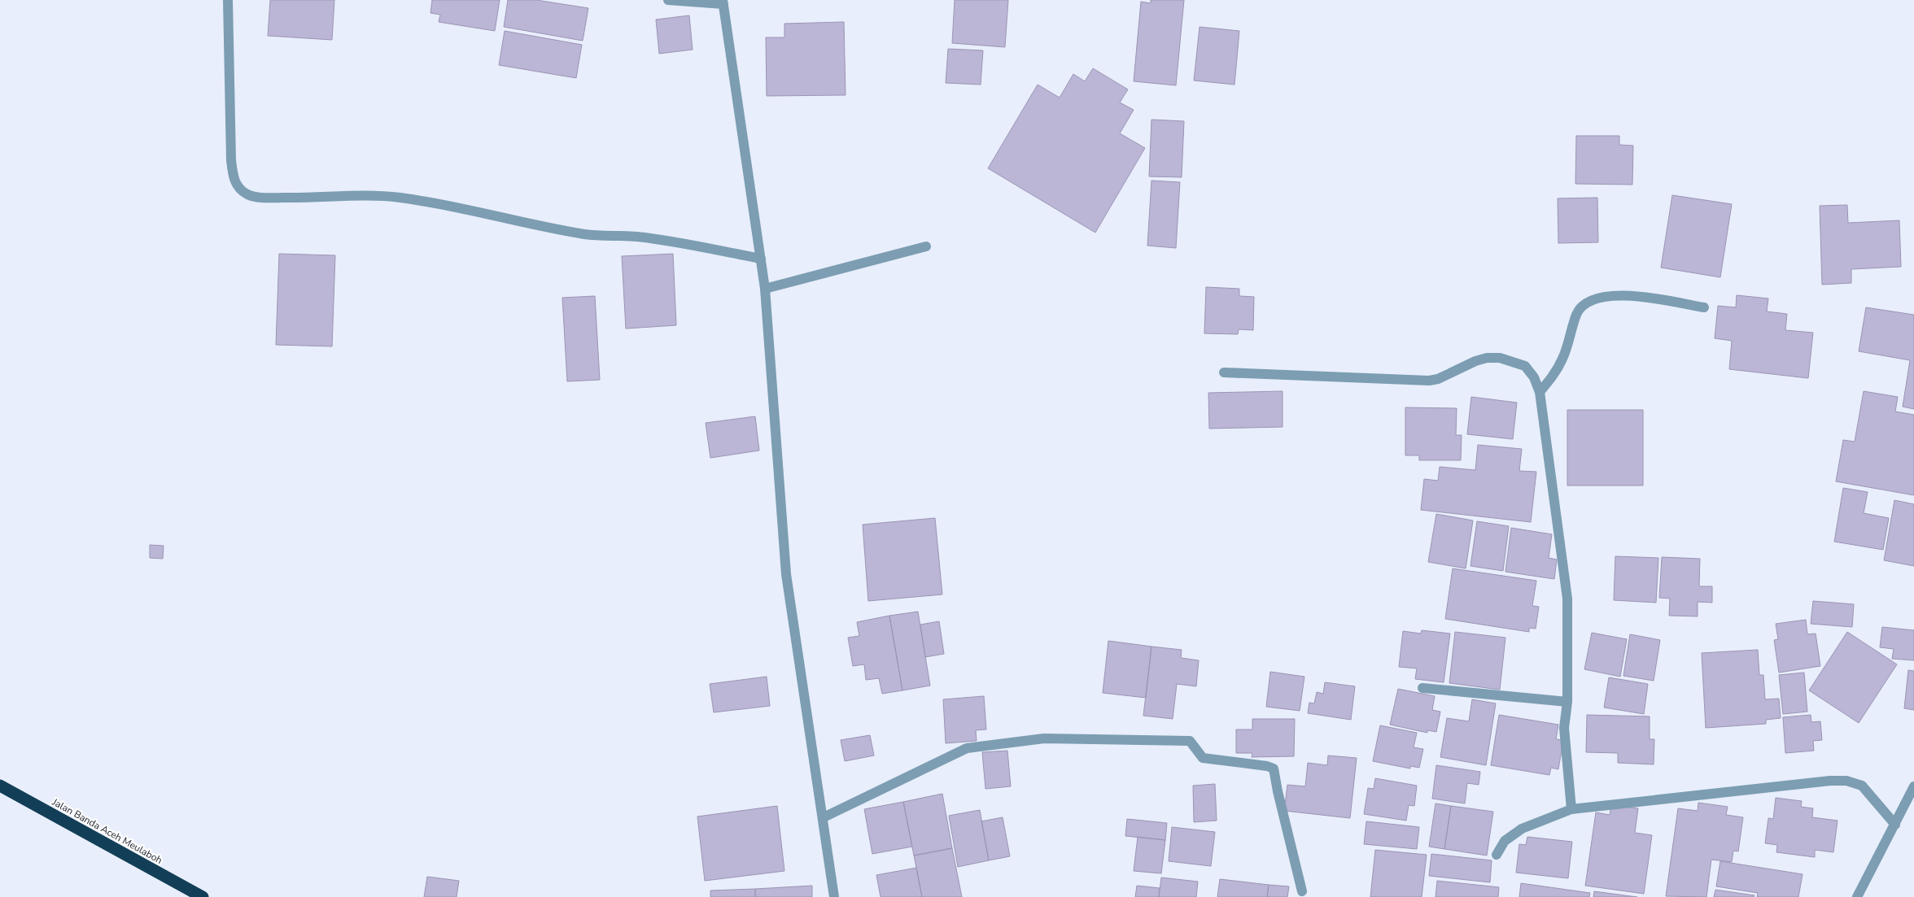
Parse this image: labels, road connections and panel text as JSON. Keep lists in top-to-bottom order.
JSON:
{
  "streets": {
    "highway": ["Jalan Banda Aceh Meulaboh"]
  }
}
